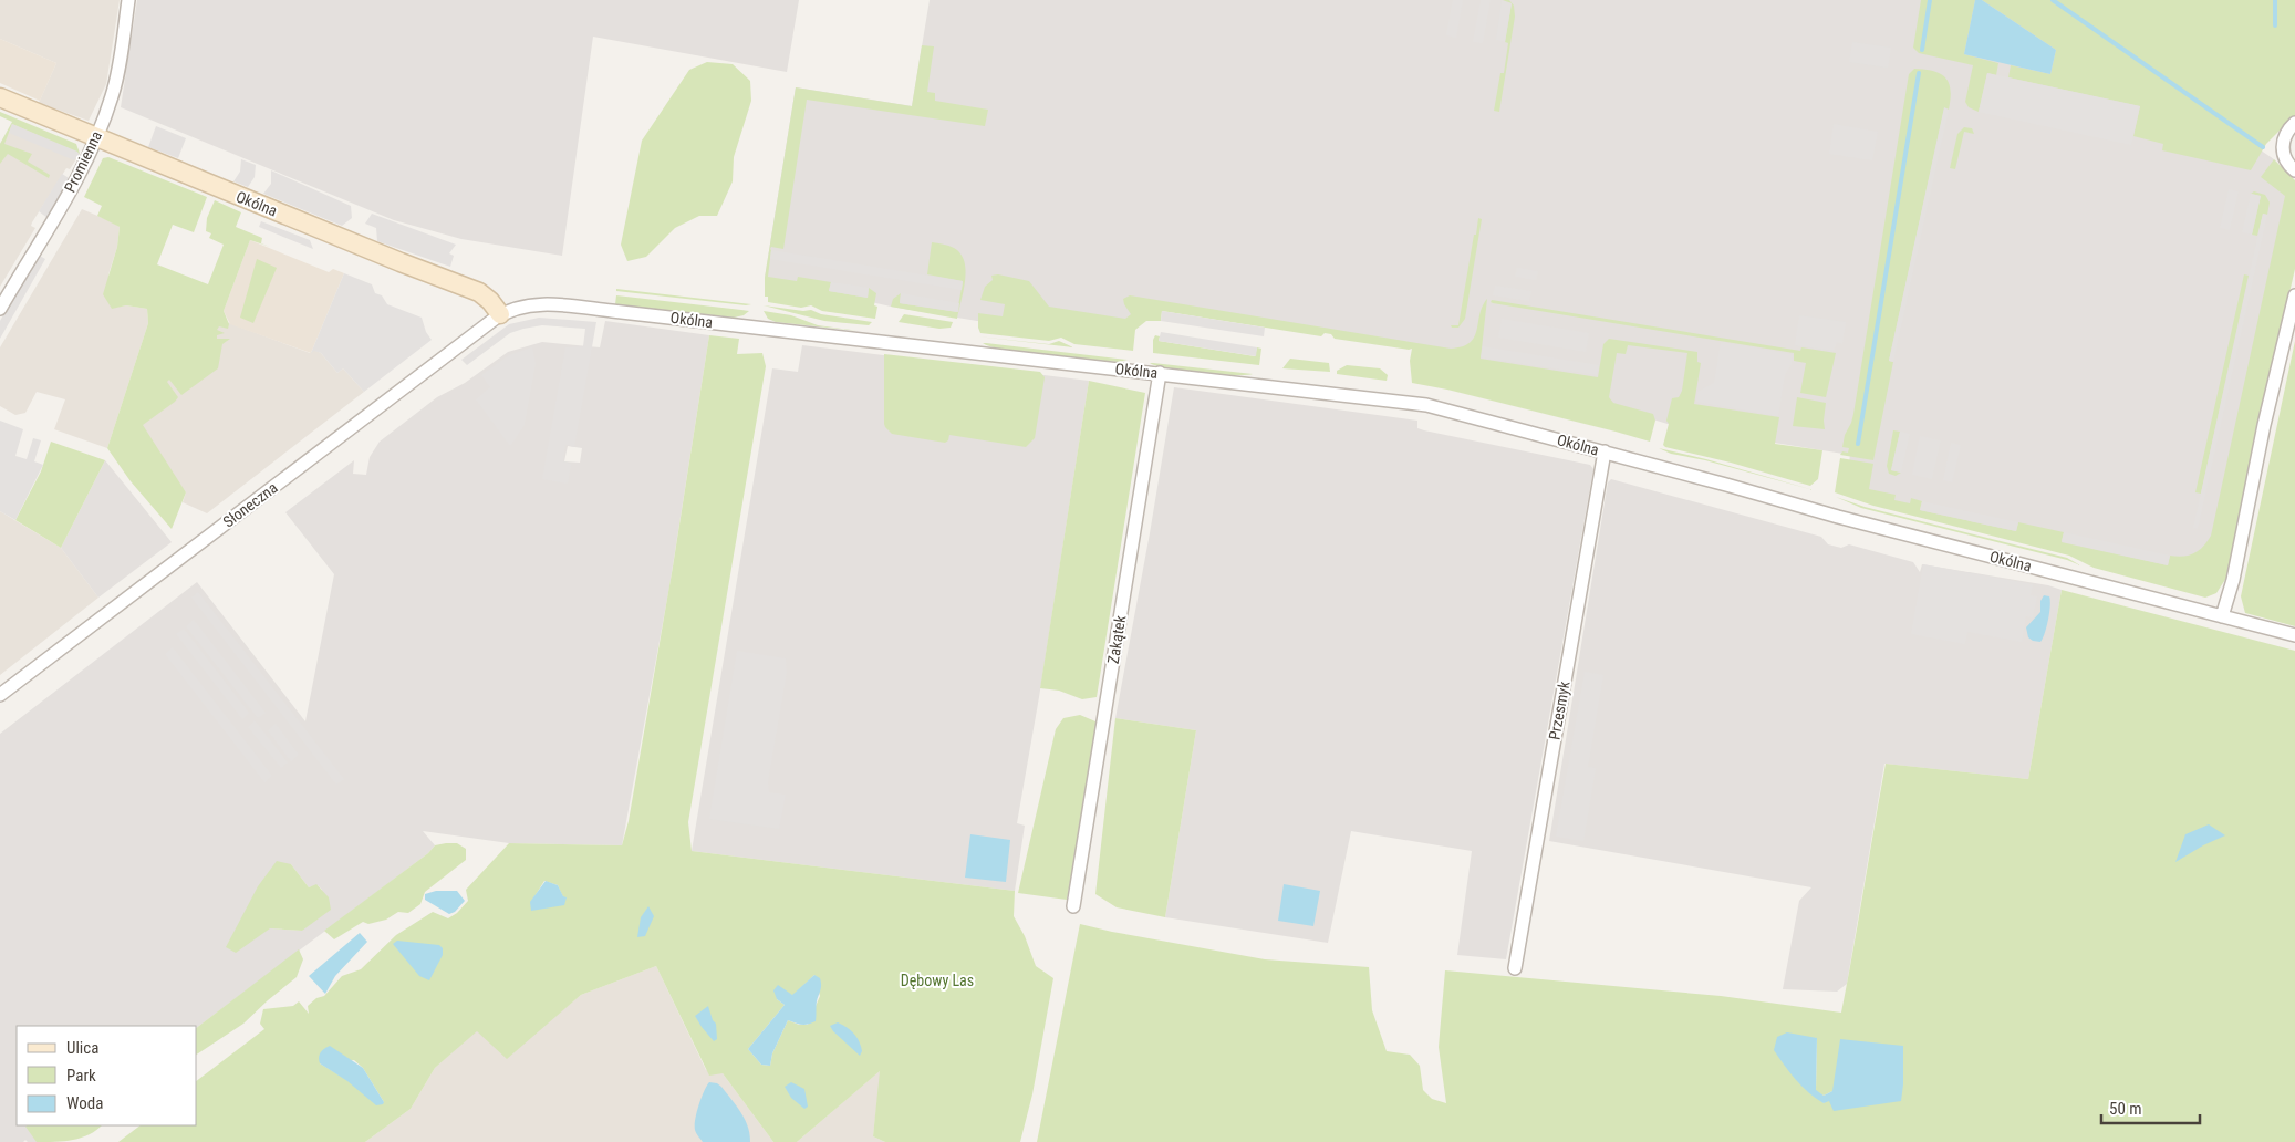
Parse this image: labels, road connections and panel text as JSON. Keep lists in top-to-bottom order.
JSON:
{
  "streets": {
    "street": [
      "Promienna",
      "Okólna",
      "Słoneczna",
      "Zakątek",
      "Przesmyk"
    ]
  },
  "crossings": [
    ["Promienna", "Okólna"],
    ["Okólna", "Słoneczna"],
    ["Okólna", "Zakątek"],
    ["Okólna", "Przesmyk"]
  ],
  "parks": ["Dębowy Las"],
  "legend": ["Ulica", "Park", "Woda"],
  "scale_bar": "50 m"
}
